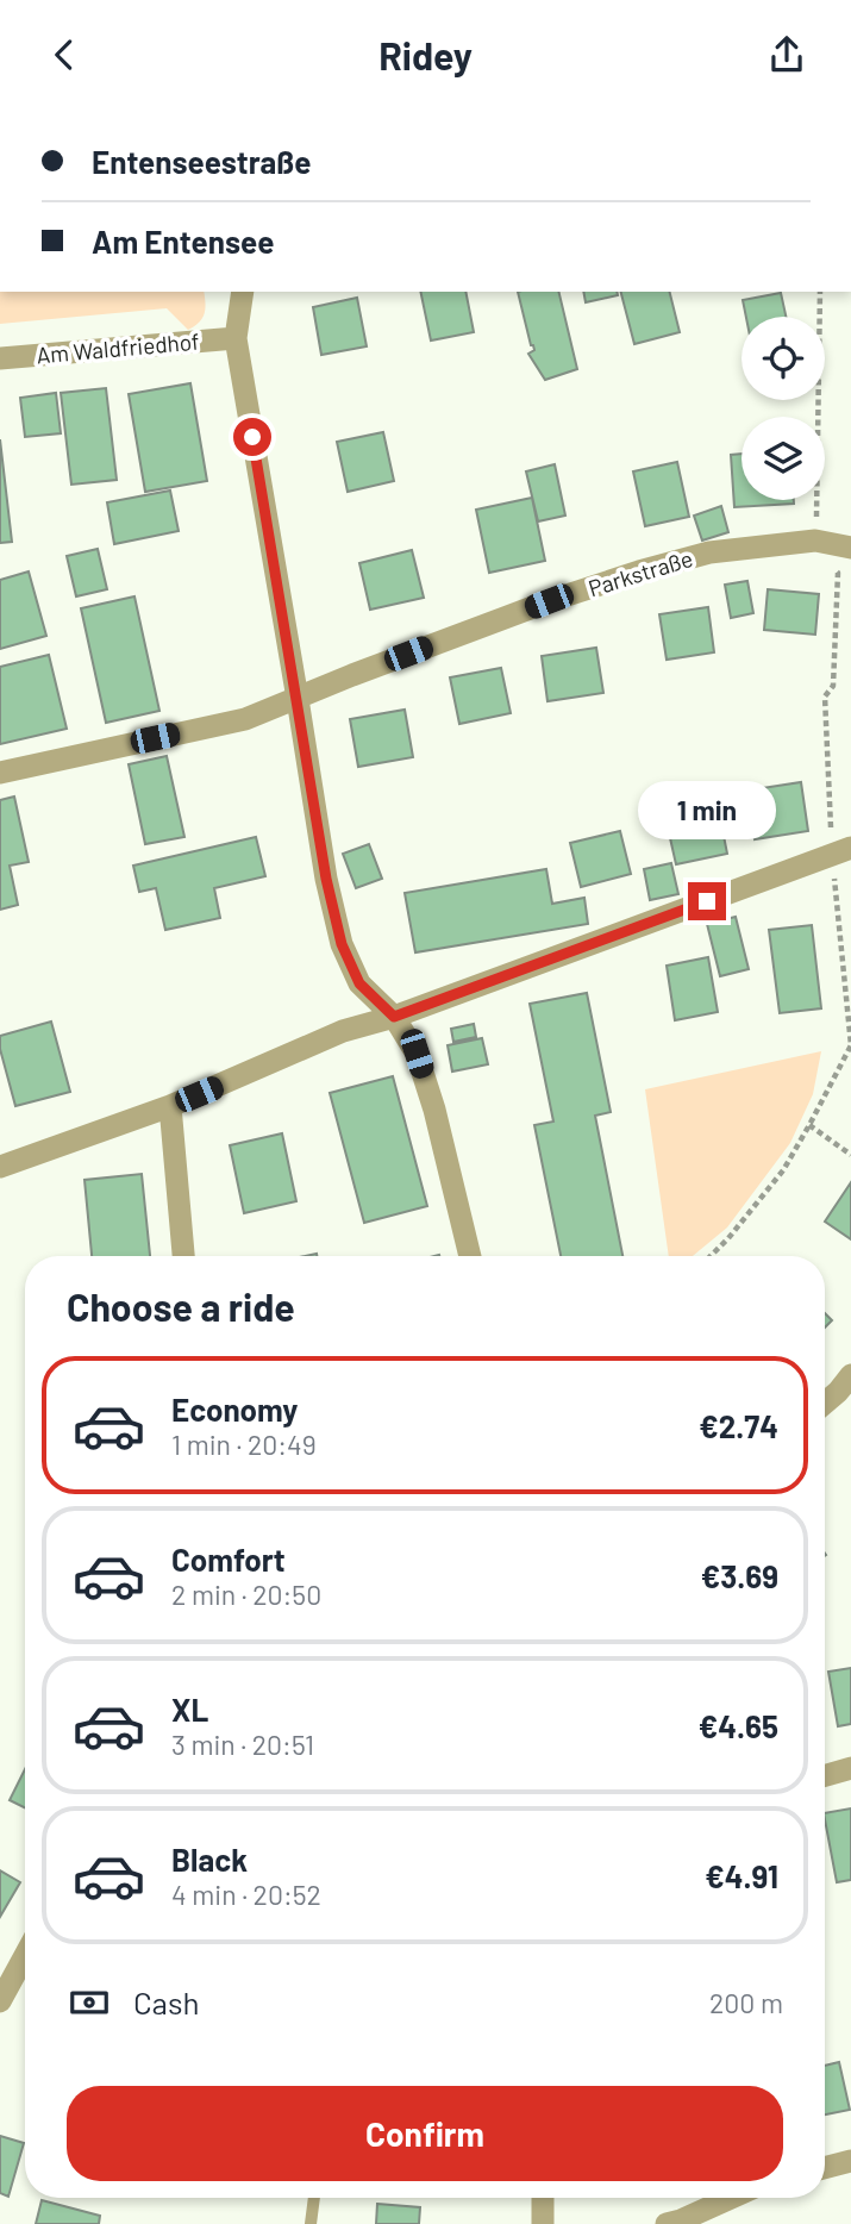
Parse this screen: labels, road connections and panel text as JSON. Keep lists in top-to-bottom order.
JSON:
{
  "streets": {
    "street": ["Am Waldfriedhof", "Parkstraße"]
  },
  "page": {
    "header": "Ridey",
    "banner": ["Entenseestraße", "Am Entensee"],
    "bubble": "1 min",
    "heading": "Choose a ride",
    "list": [
      {
        "name": "Economy",
        "note": "1 min · 20:49",
        "value": "€2.74"
      },
      {
        "name": "Comfort",
        "note": "2 min · 20:50",
        "value": "€3.69"
      },
      {
        "name": "XL",
        "note": "3 min · 20:51",
        "value": "€4.65"
      },
      {
        "name": "Black",
        "note": "4 min · 20:52",
        "value": "€4.91"
      }
    ],
    "pay": ["Cash", "200 m"],
    "buttons": "Confirm"
  }
}
